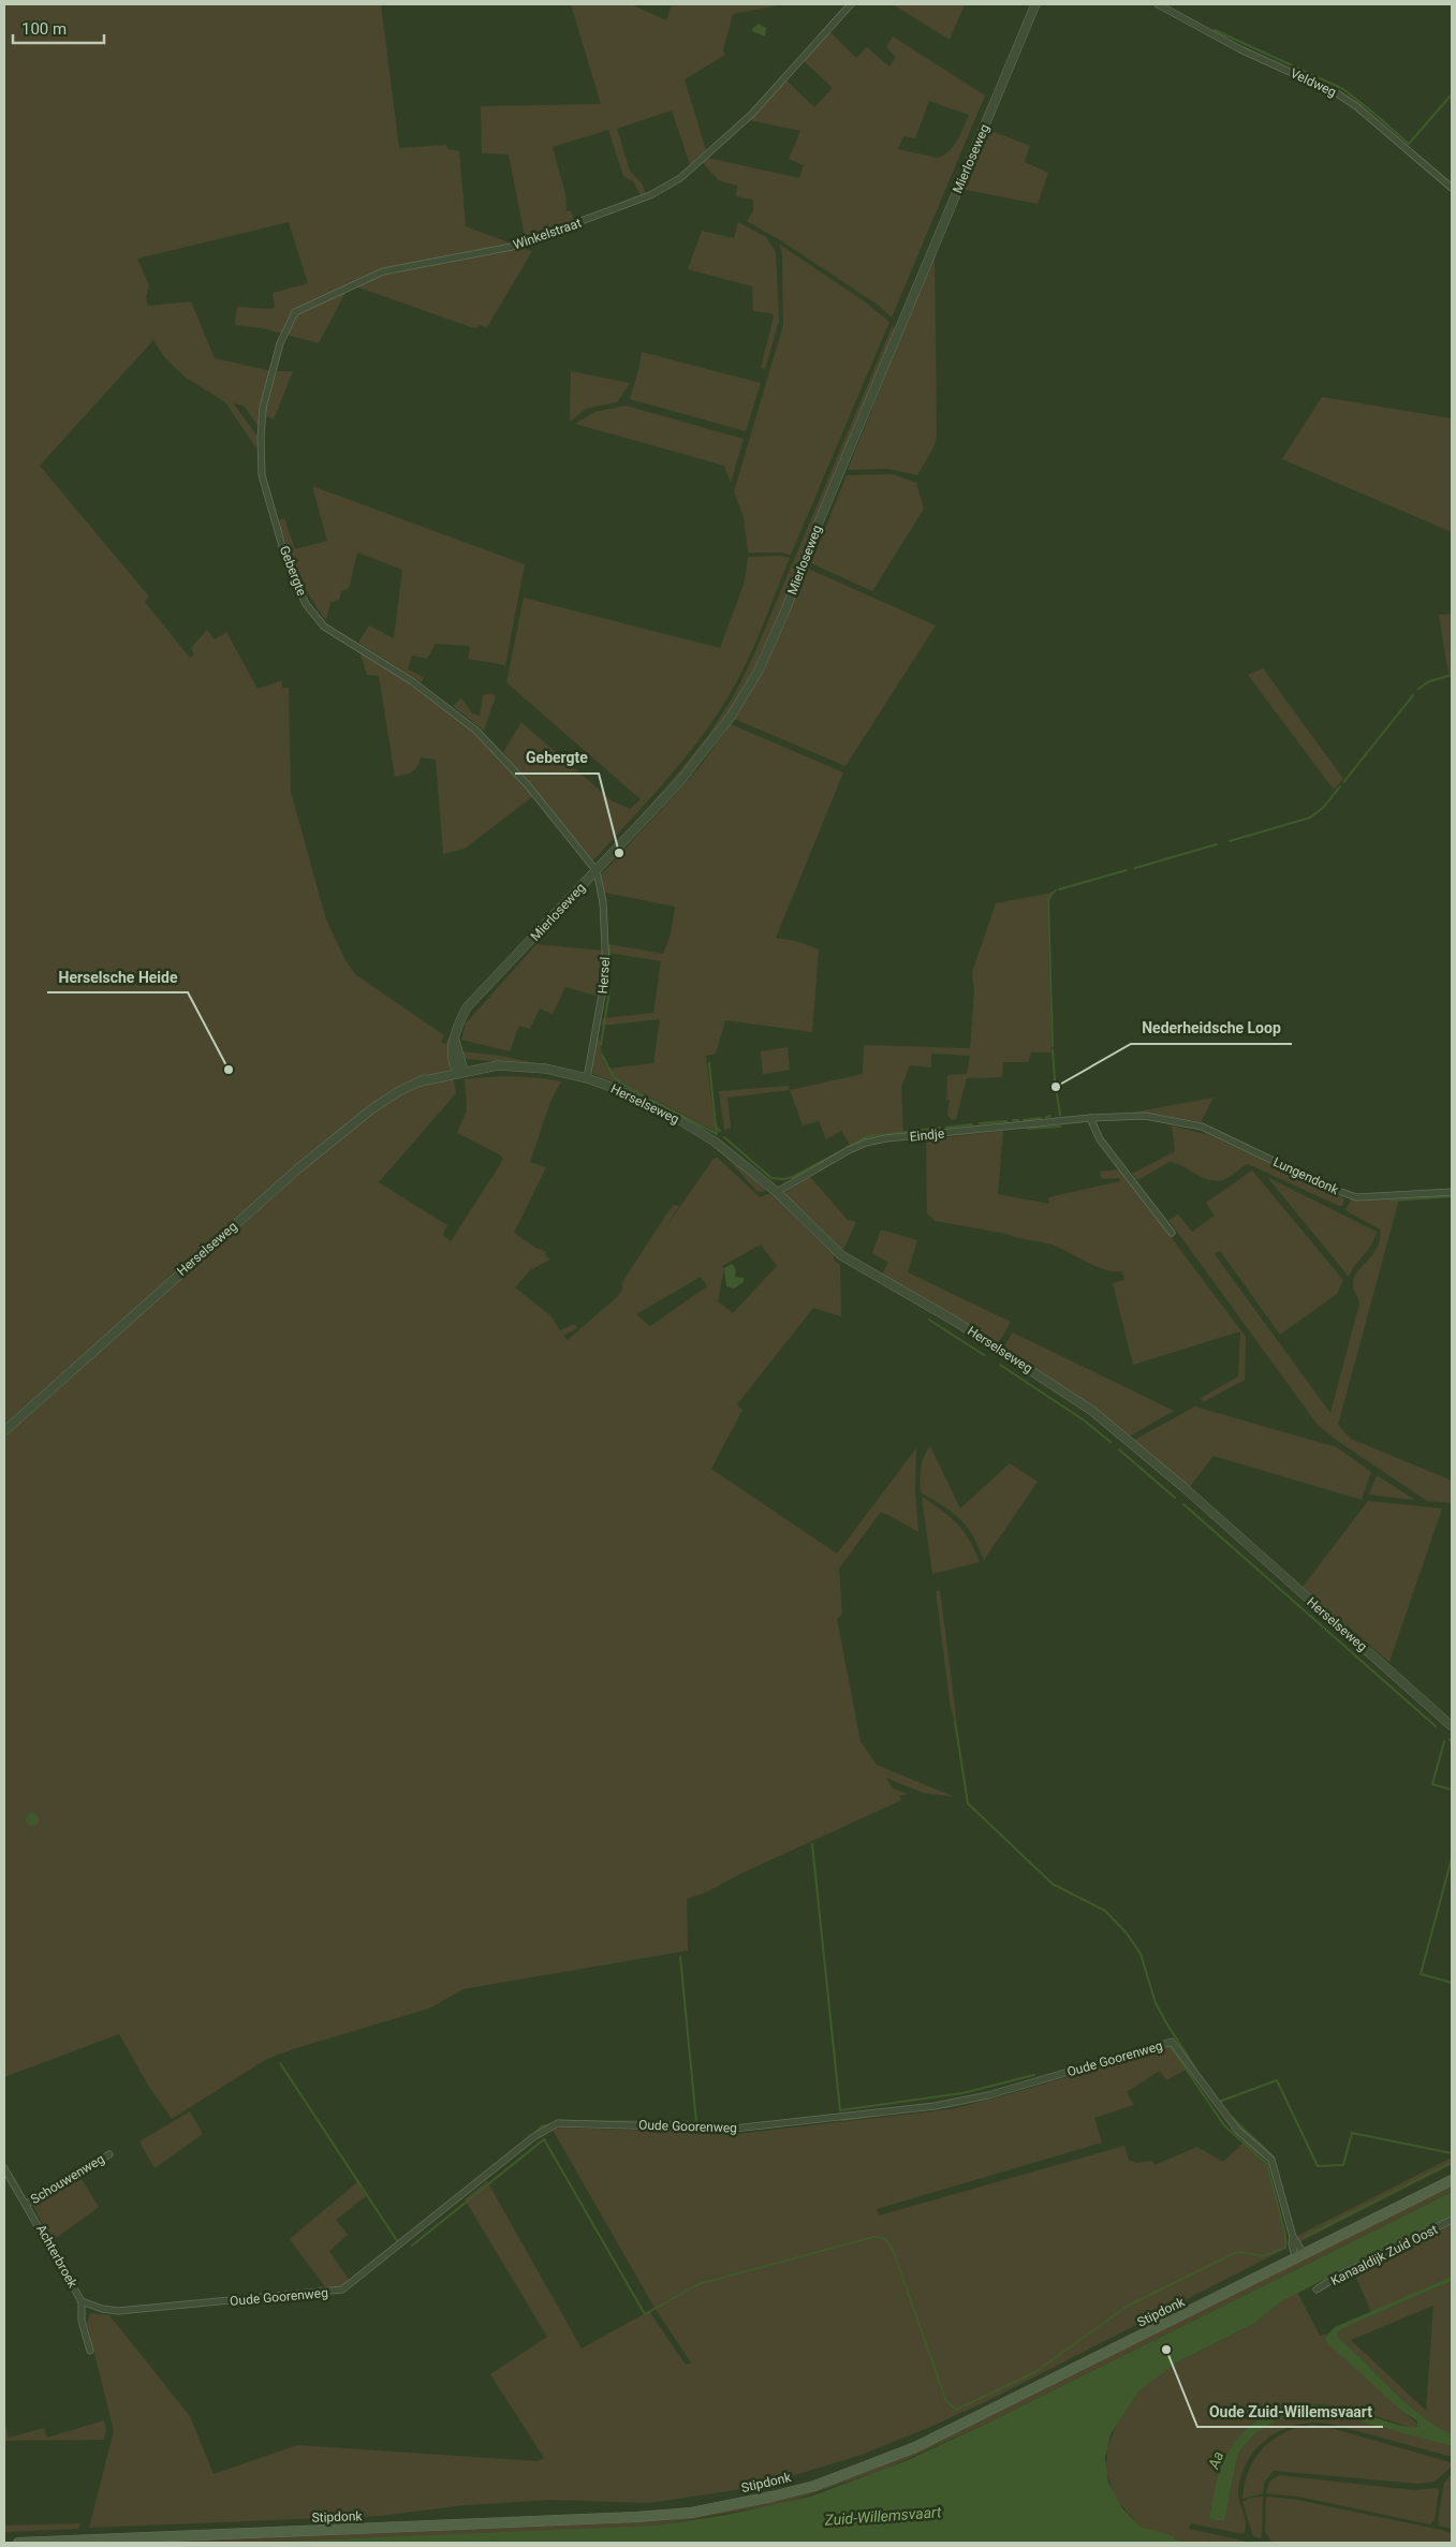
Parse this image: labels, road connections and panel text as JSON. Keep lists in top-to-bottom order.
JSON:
{
  "streets": {
    "main road": ["Stipdonk"],
    "street": [
      "Veldweg",
      "Mierloseweg",
      "Winkelstraat",
      "Gebergte",
      "Hersel",
      "Herselseweg",
      "Eindje",
      "Lungendonk",
      "Oude Goorenweg",
      "Schouwenweg",
      "Kanaaldijk Zuid Oost",
      "Achterbroek"
    ]
  },
  "crossings": [
    ["Mierloseweg", "Gebergte"],
    ["Mierloseweg", "Hersel"],
    ["Mierloseweg", "Herselseweg"],
    ["Winkelstraat", "Gebergte"],
    ["Gebergte", "Hersel"],
    ["Hersel", "Herselseweg"],
    ["Herselseweg", "Eindje"],
    ["Eindje", "Lungendonk"],
    ["Oude Goorenweg", "Achterbroek"],
    ["Oude Goorenweg", "Stipdonk"],
    ["Schouwenweg", "Achterbroek"]
  ],
  "water": ["Aa", "Zuid-Willemsvaart"],
  "places": [
    "Gebergte",
    "Herselsche Heide",
    "Nederheidsche Loop",
    "Oude Zuid-Willemsvaart"
  ],
  "scale_bar": "100 m"
}
